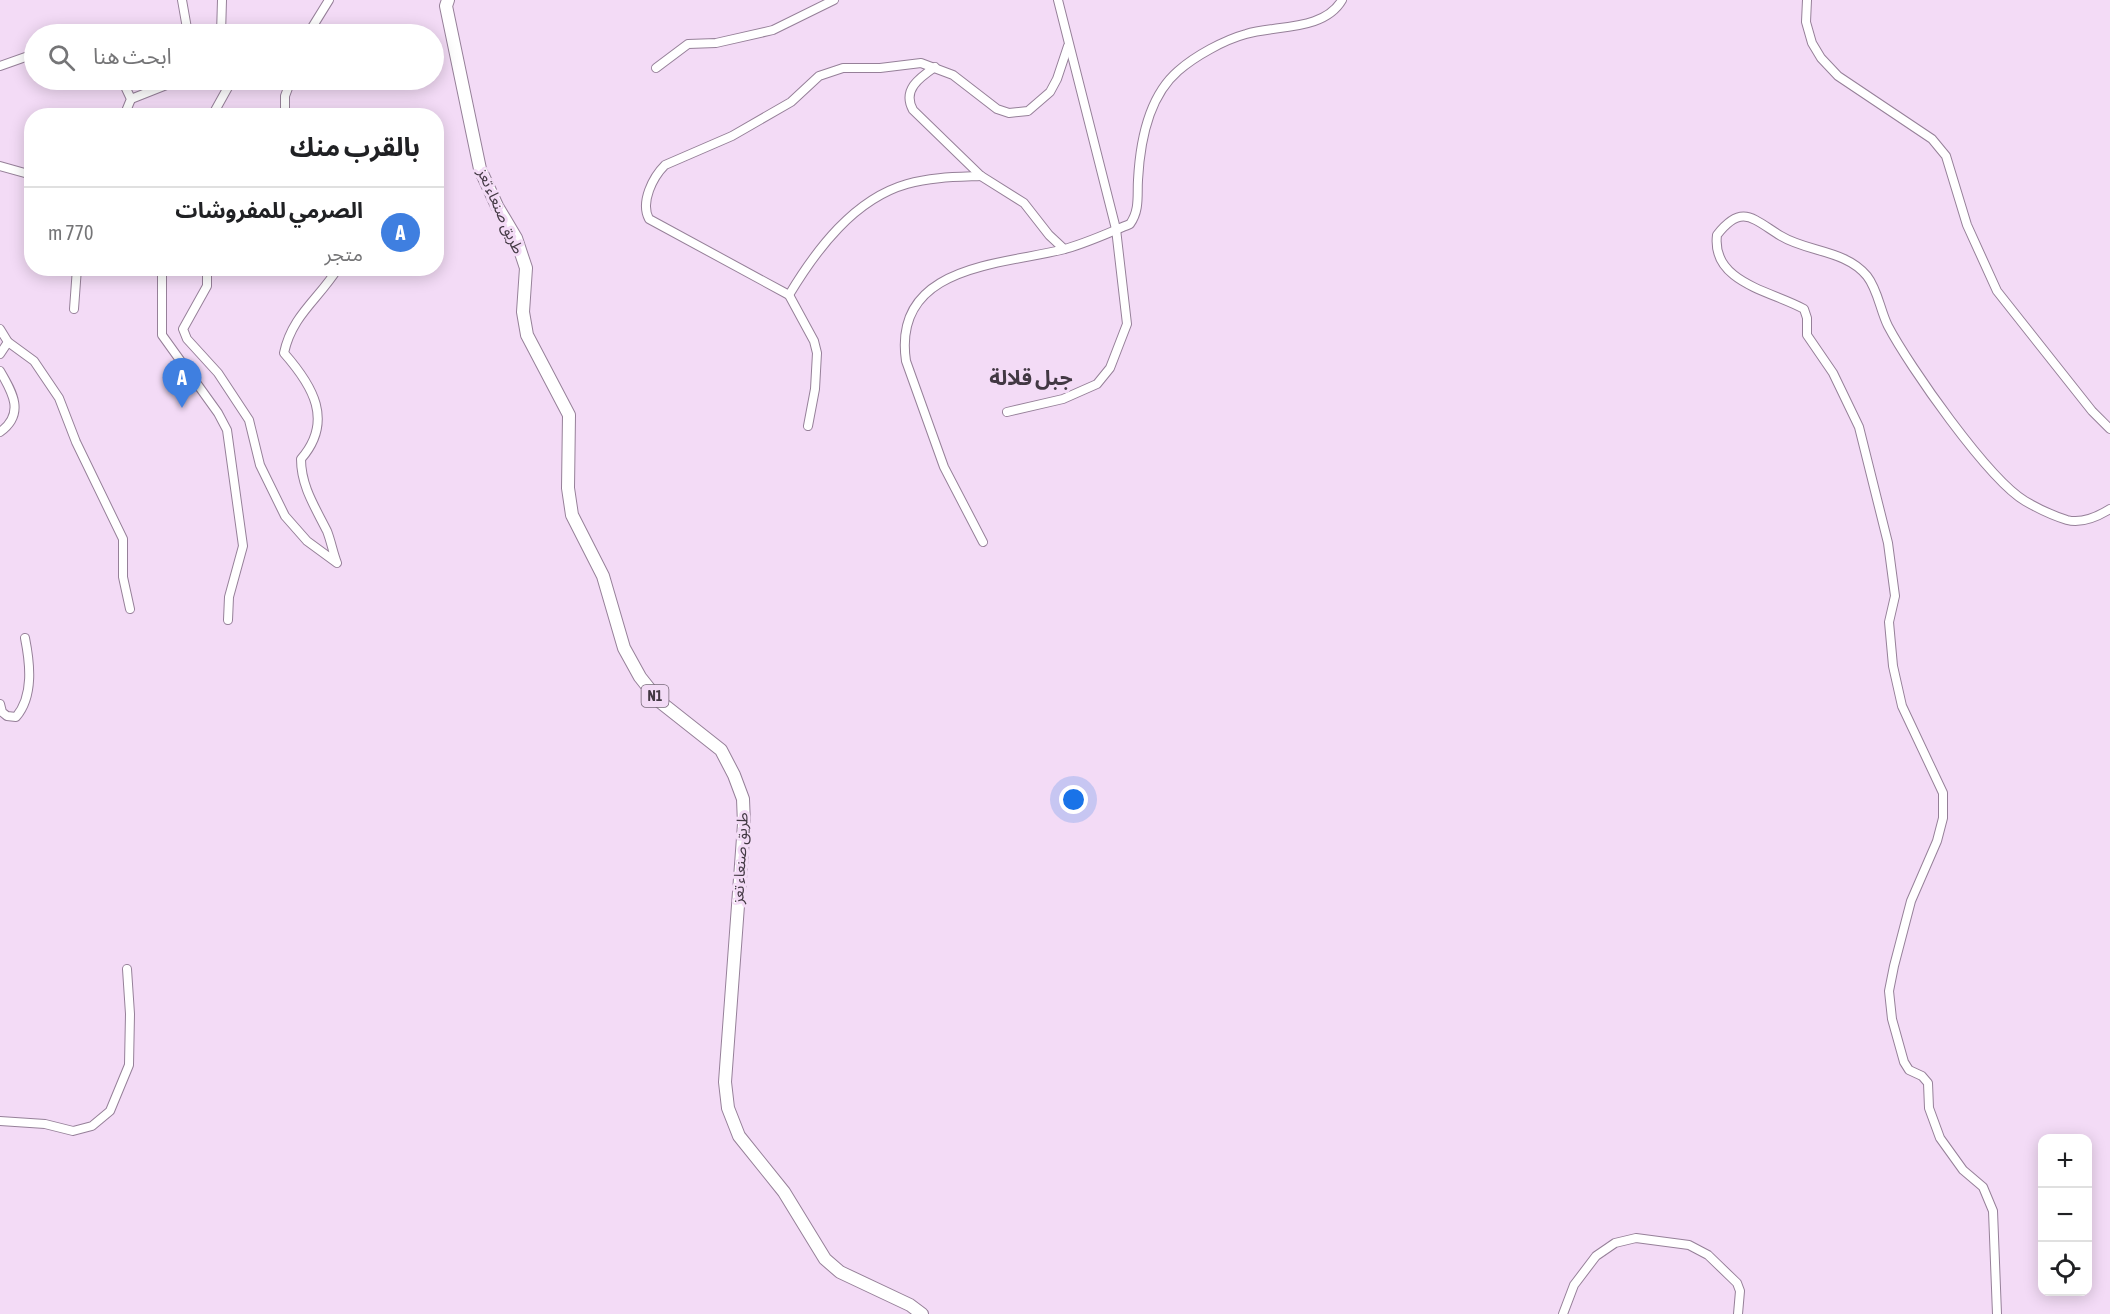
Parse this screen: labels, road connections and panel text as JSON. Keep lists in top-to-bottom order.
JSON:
{
  "streets": {
    "highway": ["طريق صنعاء تعز", "N1"]
  },
  "districts": ["جبل قلالة"],
  "page": {
    "search": "ابحث هنا",
    "heading": "بالقرب منك",
    "list": [
      {
        "mark": "A",
        "name": "الصرمي للمفروشات",
        "note": "متجر",
        "value": "770 m"
      }
    ],
    "pins": "A",
    "map_buttons": ["+", "−"]
  }
}
